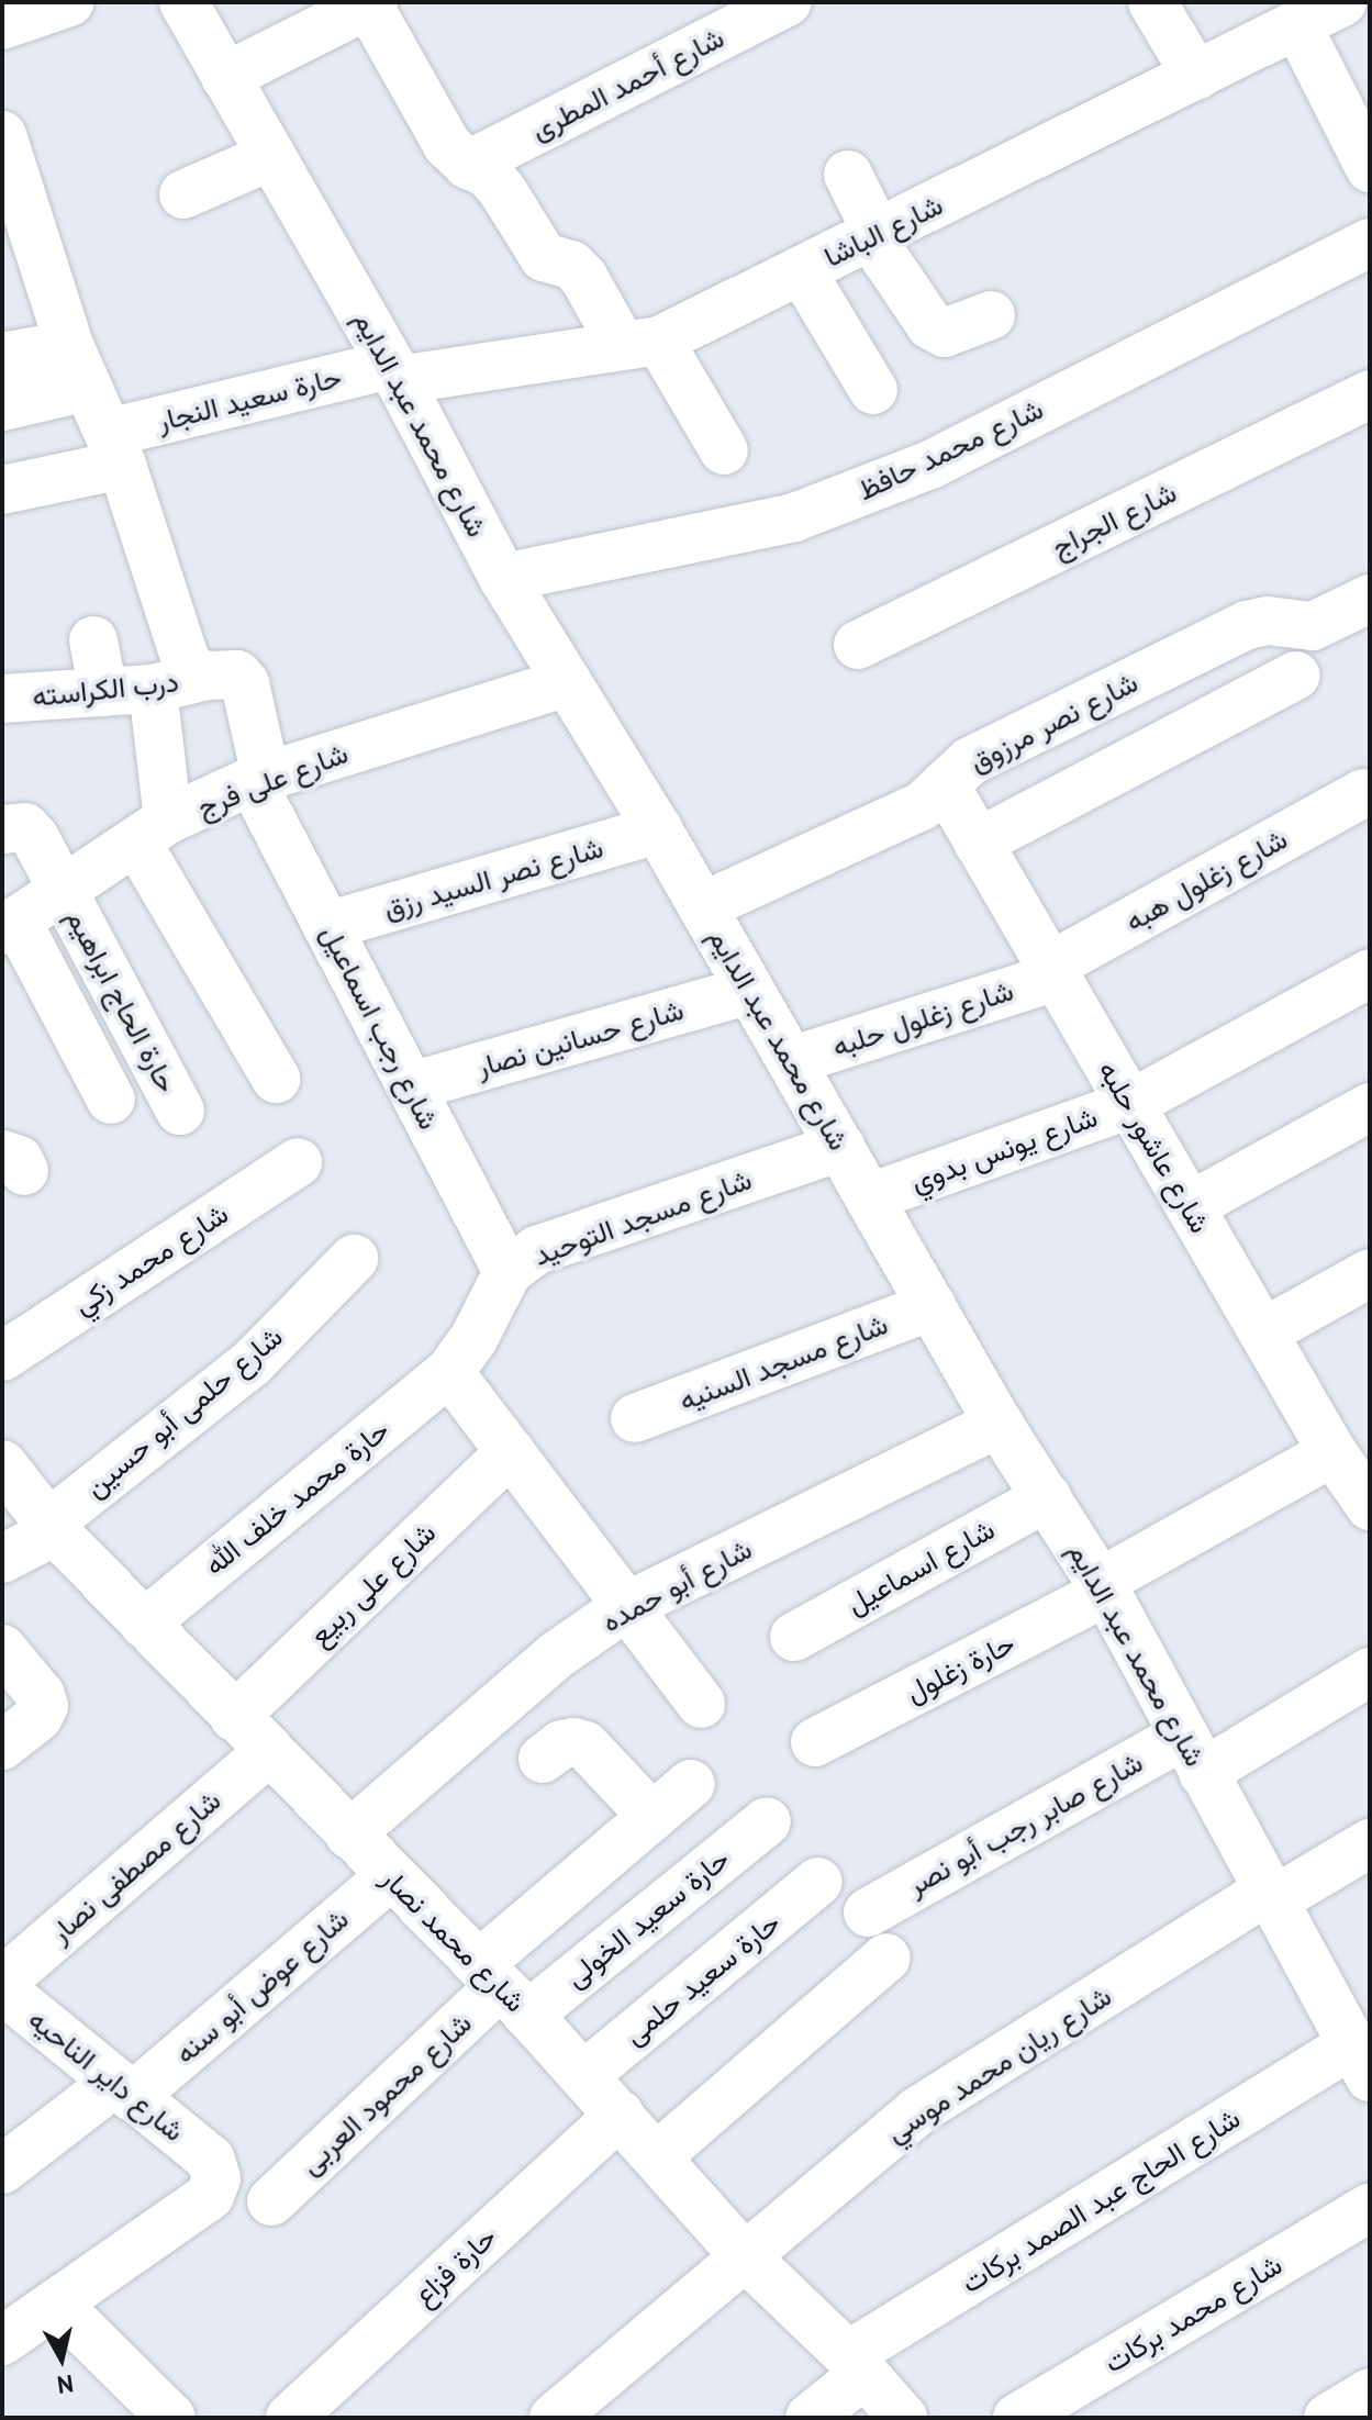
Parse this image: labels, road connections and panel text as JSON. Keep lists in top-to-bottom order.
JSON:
{
  "streets": {
    "street": [
      "شارع أحمد المطرى",
      "شارع الباشا",
      "حارة سعيد النجار",
      "شارع محمد عبد الدايم",
      "شارع محمد حافظ",
      "شارع الجراج",
      "درب الكراسته",
      "شارع نصر مرزوق",
      "شارع على فرج",
      "شارع نصر السيد رزق",
      "شارع زغلول هبه",
      "حارة الحاج ابراهيم",
      "شارع زغلول حلبه",
      "شارع رجب اسماعيل",
      "شارع حسانين نصار",
      "شارع عاشور حلبه",
      "شارع يونس بدوي",
      "شارع مسجد التوحيد",
      "شارع محمد زكي",
      "شارع مسجد السنيه",
      "شارع حلمى أبو حسين",
      "حارة محمد خلف الله",
      "شارع اسماعيل",
      "شارع على ربيع",
      "شارع أبو حمده",
      "حارة زغلول",
      "شارع صابر رجب أبو نصر",
      "شارع مصطفى نصار",
      "حارة سعيد الخولى",
      "شارع محمد نصار",
      "حارة سعيد حلمى",
      "شارع عوض أبو سنه",
      "شارع ريان محمد موسي",
      "شارع داير الناحيه",
      "شارع محمود العربى",
      "شارع الحاج عبد الصمد بركات",
      "حارة فزاع",
      "شارع محمد بركات"
    ]
  },
  "crossings": [
    ["شارع الباشا", "حارة سعيد النجار"],
    ["شارع الباشا", "شارع محمد عبد الدايم"],
    ["حارة سعيد النجار", "شارع محمد عبد الدايم"],
    ["شارع محمد عبد الدايم", "شارع محمد حافظ"],
    ["شارع محمد عبد الدايم", "شارع نصر مرزوق"],
    ["شارع محمد عبد الدايم", "شارع على فرج"],
    ["شارع محمد عبد الدايم", "شارع نصر السيد رزق"],
    ["شارع محمد عبد الدايم", "شارع زغلول حلبه"],
    ["شارع محمد عبد الدايم", "شارع حسانين نصار"],
    ["شارع محمد عبد الدايم", "شارع يونس بدوي"],
    ["شارع محمد عبد الدايم", "شارع مسجد التوحيد"],
    ["شارع محمد عبد الدايم", "شارع مسجد السنيه"],
    ["شارع محمد عبد الدايم", "شارع اسماعيل"],
    ["شارع محمد عبد الدايم", "شارع أبو حمده"],
    ["شارع محمد عبد الدايم", "حارة زغلول"],
    ["شارع محمد عبد الدايم", "شارع صابر رجب أبو نصر"],
    ["شارع محمد عبد الدايم", "شارع ريان محمد موسي"],
    ["شارع محمد عبد الدايم", "شارع الحاج عبد الصمد بركات"],
    ["درب الكراسته", "شارع رجب اسماعيل"],
    ["شارع نصر مرزوق", "شارع عاشور حلبه"],
    ["شارع على فرج", "حارة الحاج ابراهيم"],
    ["شارع على فرج", "شارع رجب اسماعيل"],
    ["شارع نصر السيد رزق", "شارع رجب اسماعيل"],
    ["شارع زغلول هبه", "شارع زغلول حلبه"],
    ["شارع زغلول هبه", "شارع عاشور حلبه"],
    ["شارع زغلول حلبه", "شارع عاشور حلبه"],
    ["شارع رجب اسماعيل", "شارع حسانين نصار"],
    ["شارع رجب اسماعيل", "شارع مسجد التوحيد"],
    ["شارع عاشور حلبه", "شارع يونس بدوي"],
    ["شارع عاشور حلبه", "حارة زغلول"],
    ["شارع مسجد التوحيد", "حارة محمد خلف الله"],
    ["شارع حلمى أبو حسين", "شارع محمد نصار"],
    ["حارة محمد خلف الله", "شارع محمد نصار"],
    ["شارع على ربيع", "شارع محمد نصار"],
    ["شارع أبو حمده", "شارع محمد نصار"],
    ["شارع مصطفى نصار", "شارع محمد نصار"],
    ["شارع مصطفى نصار", "شارع داير الناحيه"],
    ["حارة سعيد الخولى", "شارع محمد نصار"],
    ["حارة سعيد الخولى", "شارع محمود العربى"],
    ["شارع محمد نصار", "حارة سعيد حلمى"],
    ["شارع محمد نصار", "شارع عوض أبو سنه"],
    ["شارع محمد نصار", "شارع ريان محمد موسي"],
    ["شارع محمد نصار", "شارع محمود العربى"],
    ["شارع محمد نصار", "شارع الحاج عبد الصمد بركات"],
    ["شارع محمد نصار", "حارة فزاع"],
    ["شارع عوض أبو سنه", "شارع داير الناحيه"]
  ],
  "north": "bottom"
}
